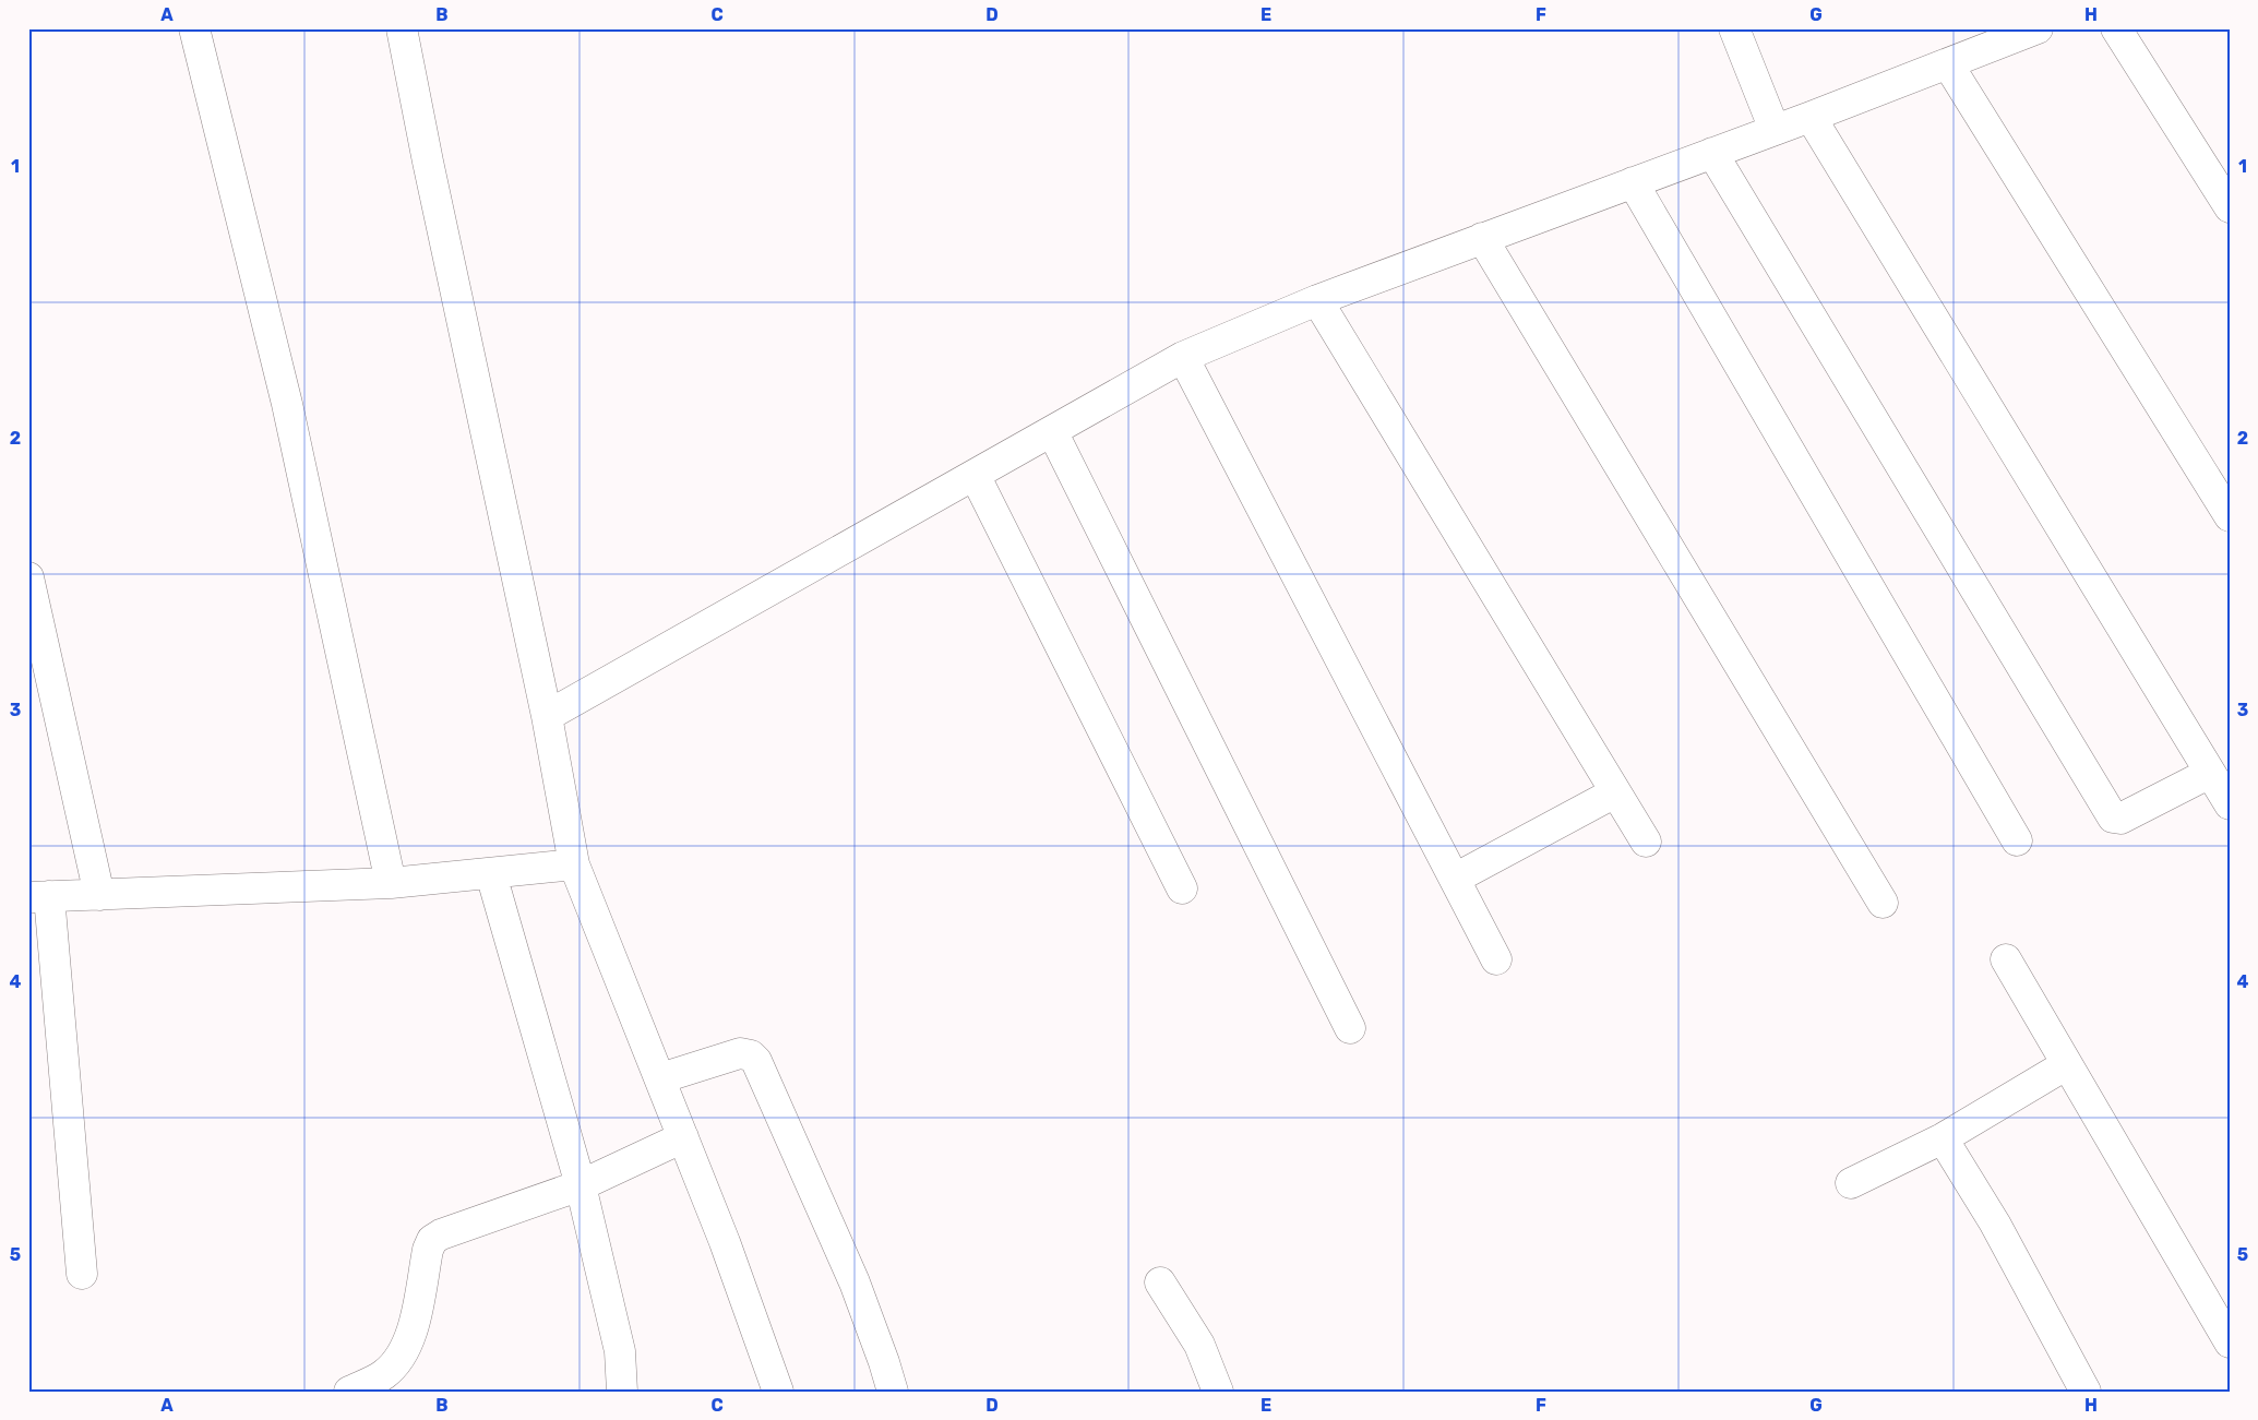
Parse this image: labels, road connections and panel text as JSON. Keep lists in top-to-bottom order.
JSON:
{
  "grid": {
    "columns": [
      "A",
      "B",
      "C",
      "D",
      "E",
      "F",
      "G",
      "H"
    ],
    "rows": [
      "1",
      "2",
      "3",
      "4",
      "5"
    ]
  }
}
